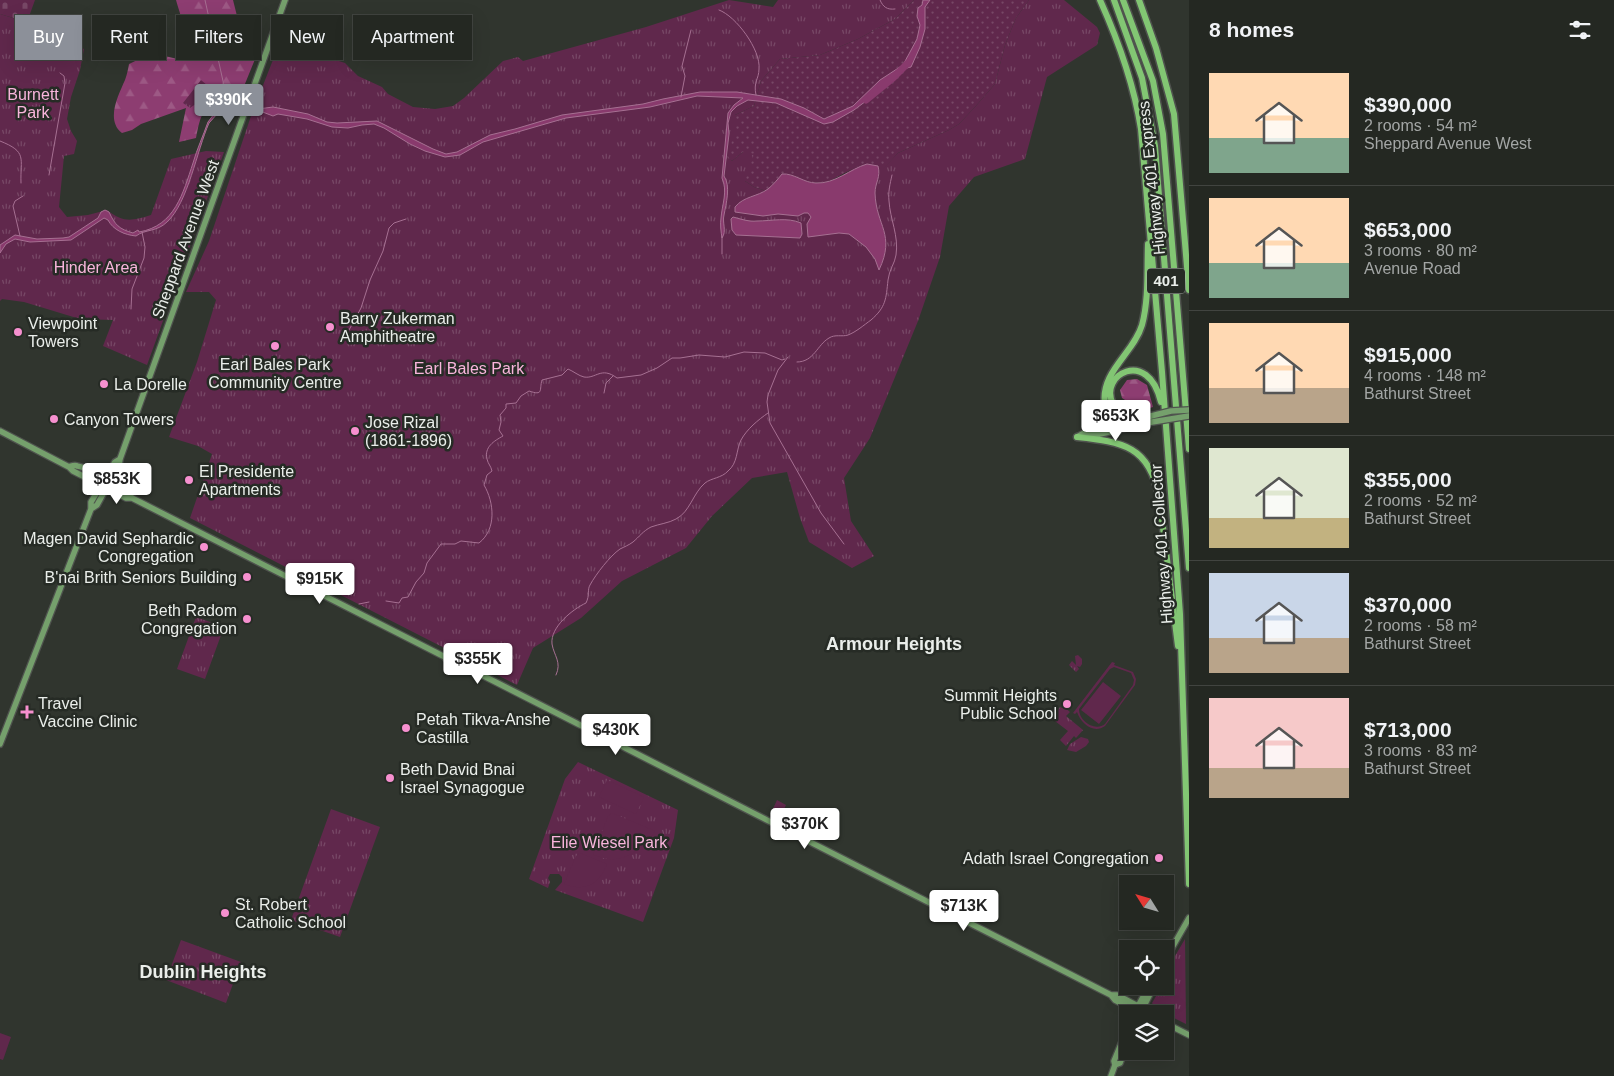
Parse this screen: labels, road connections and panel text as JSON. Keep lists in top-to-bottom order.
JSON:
{
  "streets": {
    "highway": ["Highway 401 Express", "401", "Highway 401 Collector"],
    "main road": ["Sheppard Avenue West"]
  },
  "districts": ["Armour Heights", "Dublin Heights"],
  "parks": [
    "Burnett Park",
    "Hinder Area",
    "Earl Bales Park",
    "Elie Wiesel Park"
  ],
  "places": {
    "other": [
      "Barry Zukerman Amphitheatre",
      "Viewpoint Towers",
      "Earl Bales Park Community Centre",
      "La Dorelle",
      "Canyon Towers",
      "Jose Rizal (1861-1896)",
      "El Presidente Apartments",
      "Magen David Sephardic Congregation",
      "B'nai Brith Seniors Building",
      "Beth Radom Congregation",
      "Summit Heights Public School",
      "Petah Tikva-Anshe Castilla",
      "Beth David Bnai Israel Synagogue",
      "Adath Israel Congregation",
      "St. Robert Catholic School"
    ],
    "health": ["Travel Vaccine Clinic"]
  },
  "north": "top left",
  "page": {
    "heading": "8 homes",
    "chip": [
      "Buy",
      "Rent",
      "Filters",
      "New",
      "Apartment"
    ],
    "list": [
      {
        "name": "$390,000",
        "note": "2 rooms · 54 m² · Sheppard Avenue West"
      },
      {
        "name": "$653,000",
        "note": "3 rooms · 80 m² · Avenue Road"
      },
      {
        "name": "$915,000",
        "note": "4 rooms · 148 m² · Bathurst Street"
      },
      {
        "name": "$355,000",
        "note": "2 rooms · 52 m² · Bathurst Street"
      },
      {
        "name": "$370,000",
        "note": "2 rooms · 58 m² · Bathurst Street"
      },
      {
        "name": "$713,000",
        "note": "3 rooms · 83 m² · Bathurst Street"
      }
    ],
    "price": [
      "$390K",
      "$653K",
      "$853K",
      "$915K",
      "$355K",
      "$430K",
      "$370K",
      "$713K"
    ]
  }
}
